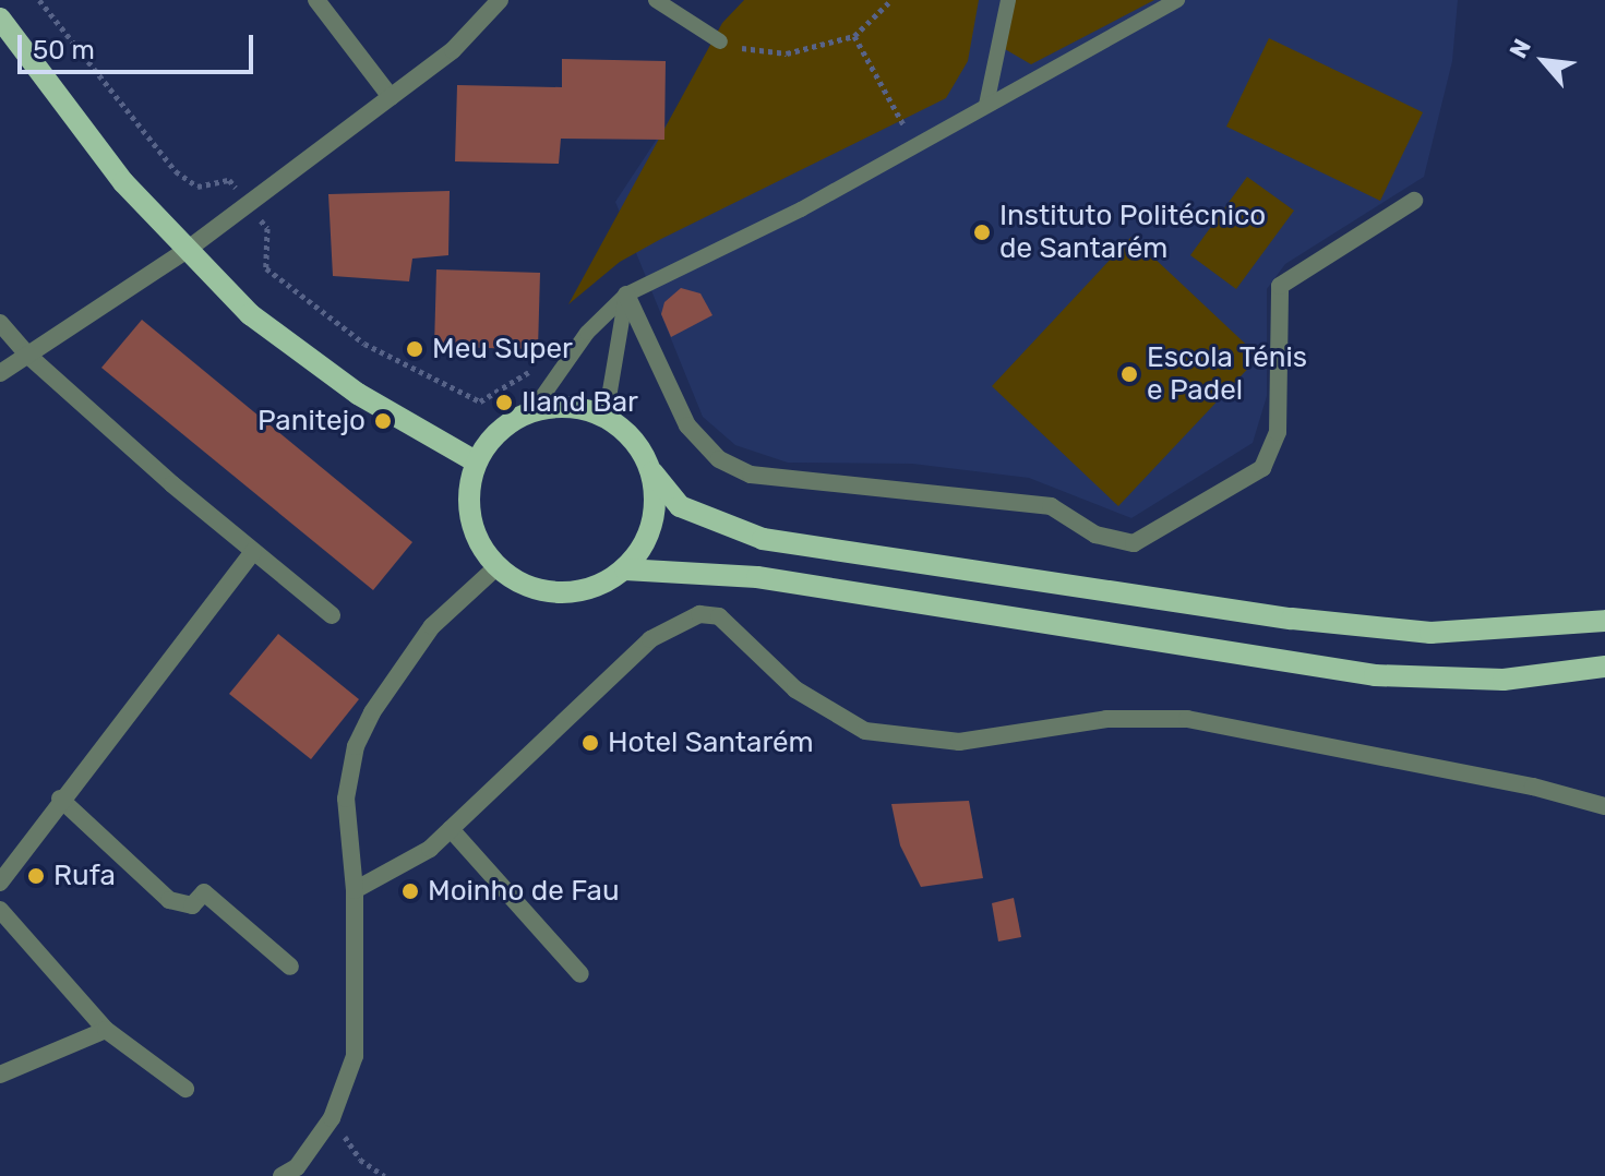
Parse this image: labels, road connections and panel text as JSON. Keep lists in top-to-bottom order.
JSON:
{
  "places": [
    "Instituto Politécnico de Santarém",
    "Meu Super",
    "Escola Ténis e Padel",
    "Iland Bar",
    "Panitejo",
    "Hotel Santarém",
    "Rufa",
    "Moinho de Fau"
  ],
  "scale_bar": "50 m",
  "north": "top left"
}
